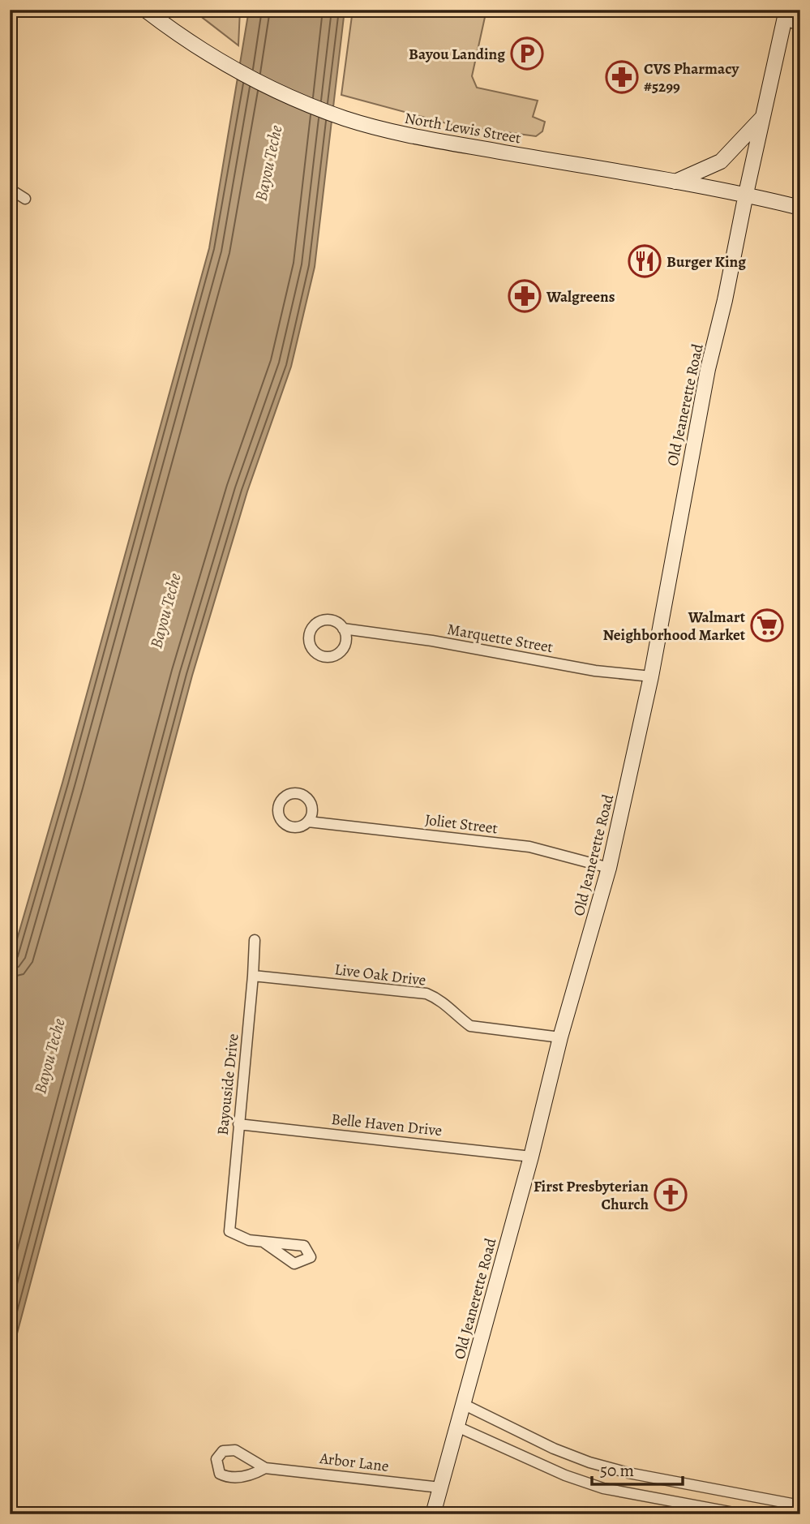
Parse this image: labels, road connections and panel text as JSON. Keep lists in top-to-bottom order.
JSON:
{
  "streets": {
    "main road": ["North Lewis Street", "Old Jeanerette Road"],
    "street": [
      "Marquette Street",
      "Joliet Street",
      "Live Oak Drive",
      "Bayouside Drive",
      "Belle Haven Drive",
      "Arbor Lane"
    ]
  },
  "crossings": [
    ["North Lewis Street", "Old Jeanerette Road"],
    ["Old Jeanerette Road", "Marquette Street"],
    ["Old Jeanerette Road", "Joliet Street"],
    ["Old Jeanerette Road", "Live Oak Drive"],
    ["Old Jeanerette Road", "Belle Haven Drive"],
    ["Old Jeanerette Road", "Arbor Lane"],
    ["Live Oak Drive", "Bayouside Drive"],
    ["Bayouside Drive", "Belle Haven Drive"]
  ],
  "water": ["Bayou Teche"],
  "places": {
    "parking": ["Bayou Landing"],
    "pharmacy": ["CVS Pharmacy #5299", "Walgreens"],
    "restaurant": ["Burger King"],
    "supermarket": ["Walmart Neighborhood Market"],
    "church": ["First Presbyterian Church"]
  },
  "scale_bar": "50 m"
}
